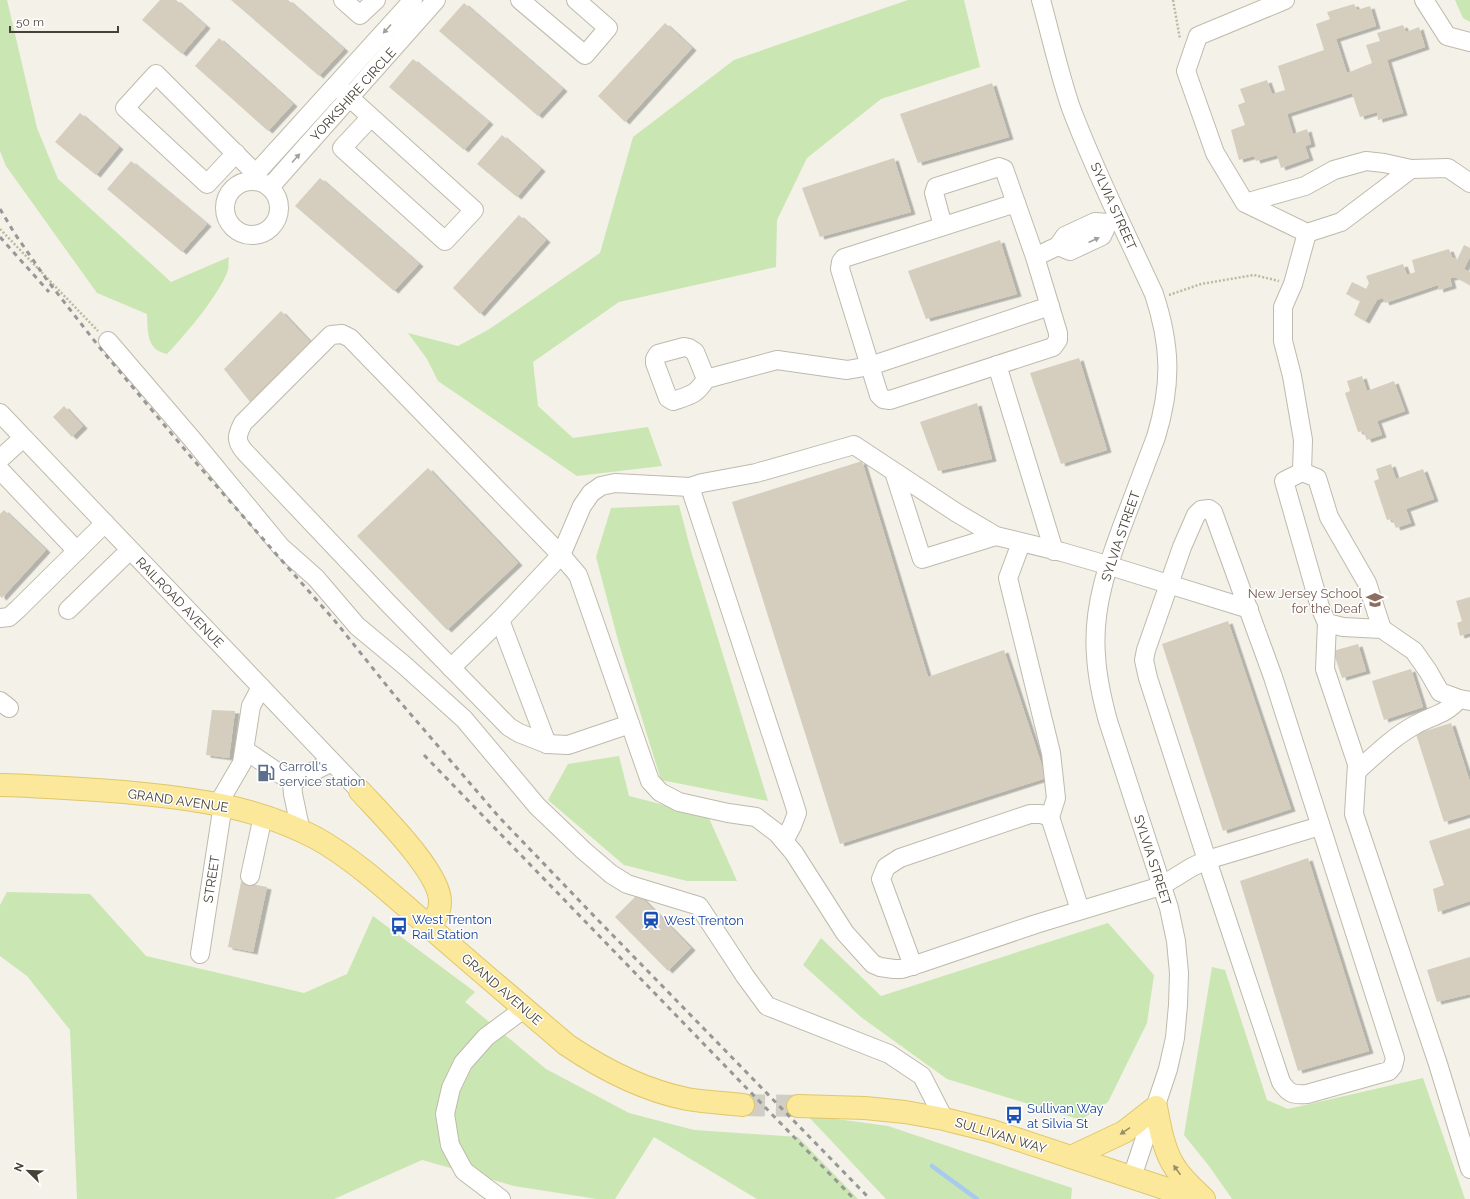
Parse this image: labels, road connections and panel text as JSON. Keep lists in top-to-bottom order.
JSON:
{
  "streets": {
    "main road": ["GRAND AVENUE", "SULLIVAN WAY"],
    "street": [
      "YORKSHIRE CIRCLE",
      "SYLVIA STREET",
      "RAILROAD AVENUE",
      "STREET"
    ]
  },
  "crossings": [
    ["SYLVIA STREET", "SULLIVAN WAY"],
    ["GRAND AVENUE", "STREET"]
  ],
  "places": {
    "school or university": ["New Jersey School for the Deaf"],
    "fuel station": ["Carroll's service station"],
    "station": ["West Trenton"],
    "bus stop": ["West Trenton Rail Station", "Sullivan Way at Silvia St"]
  },
  "scale_bar": "50 m",
  "north": "top left"
}
